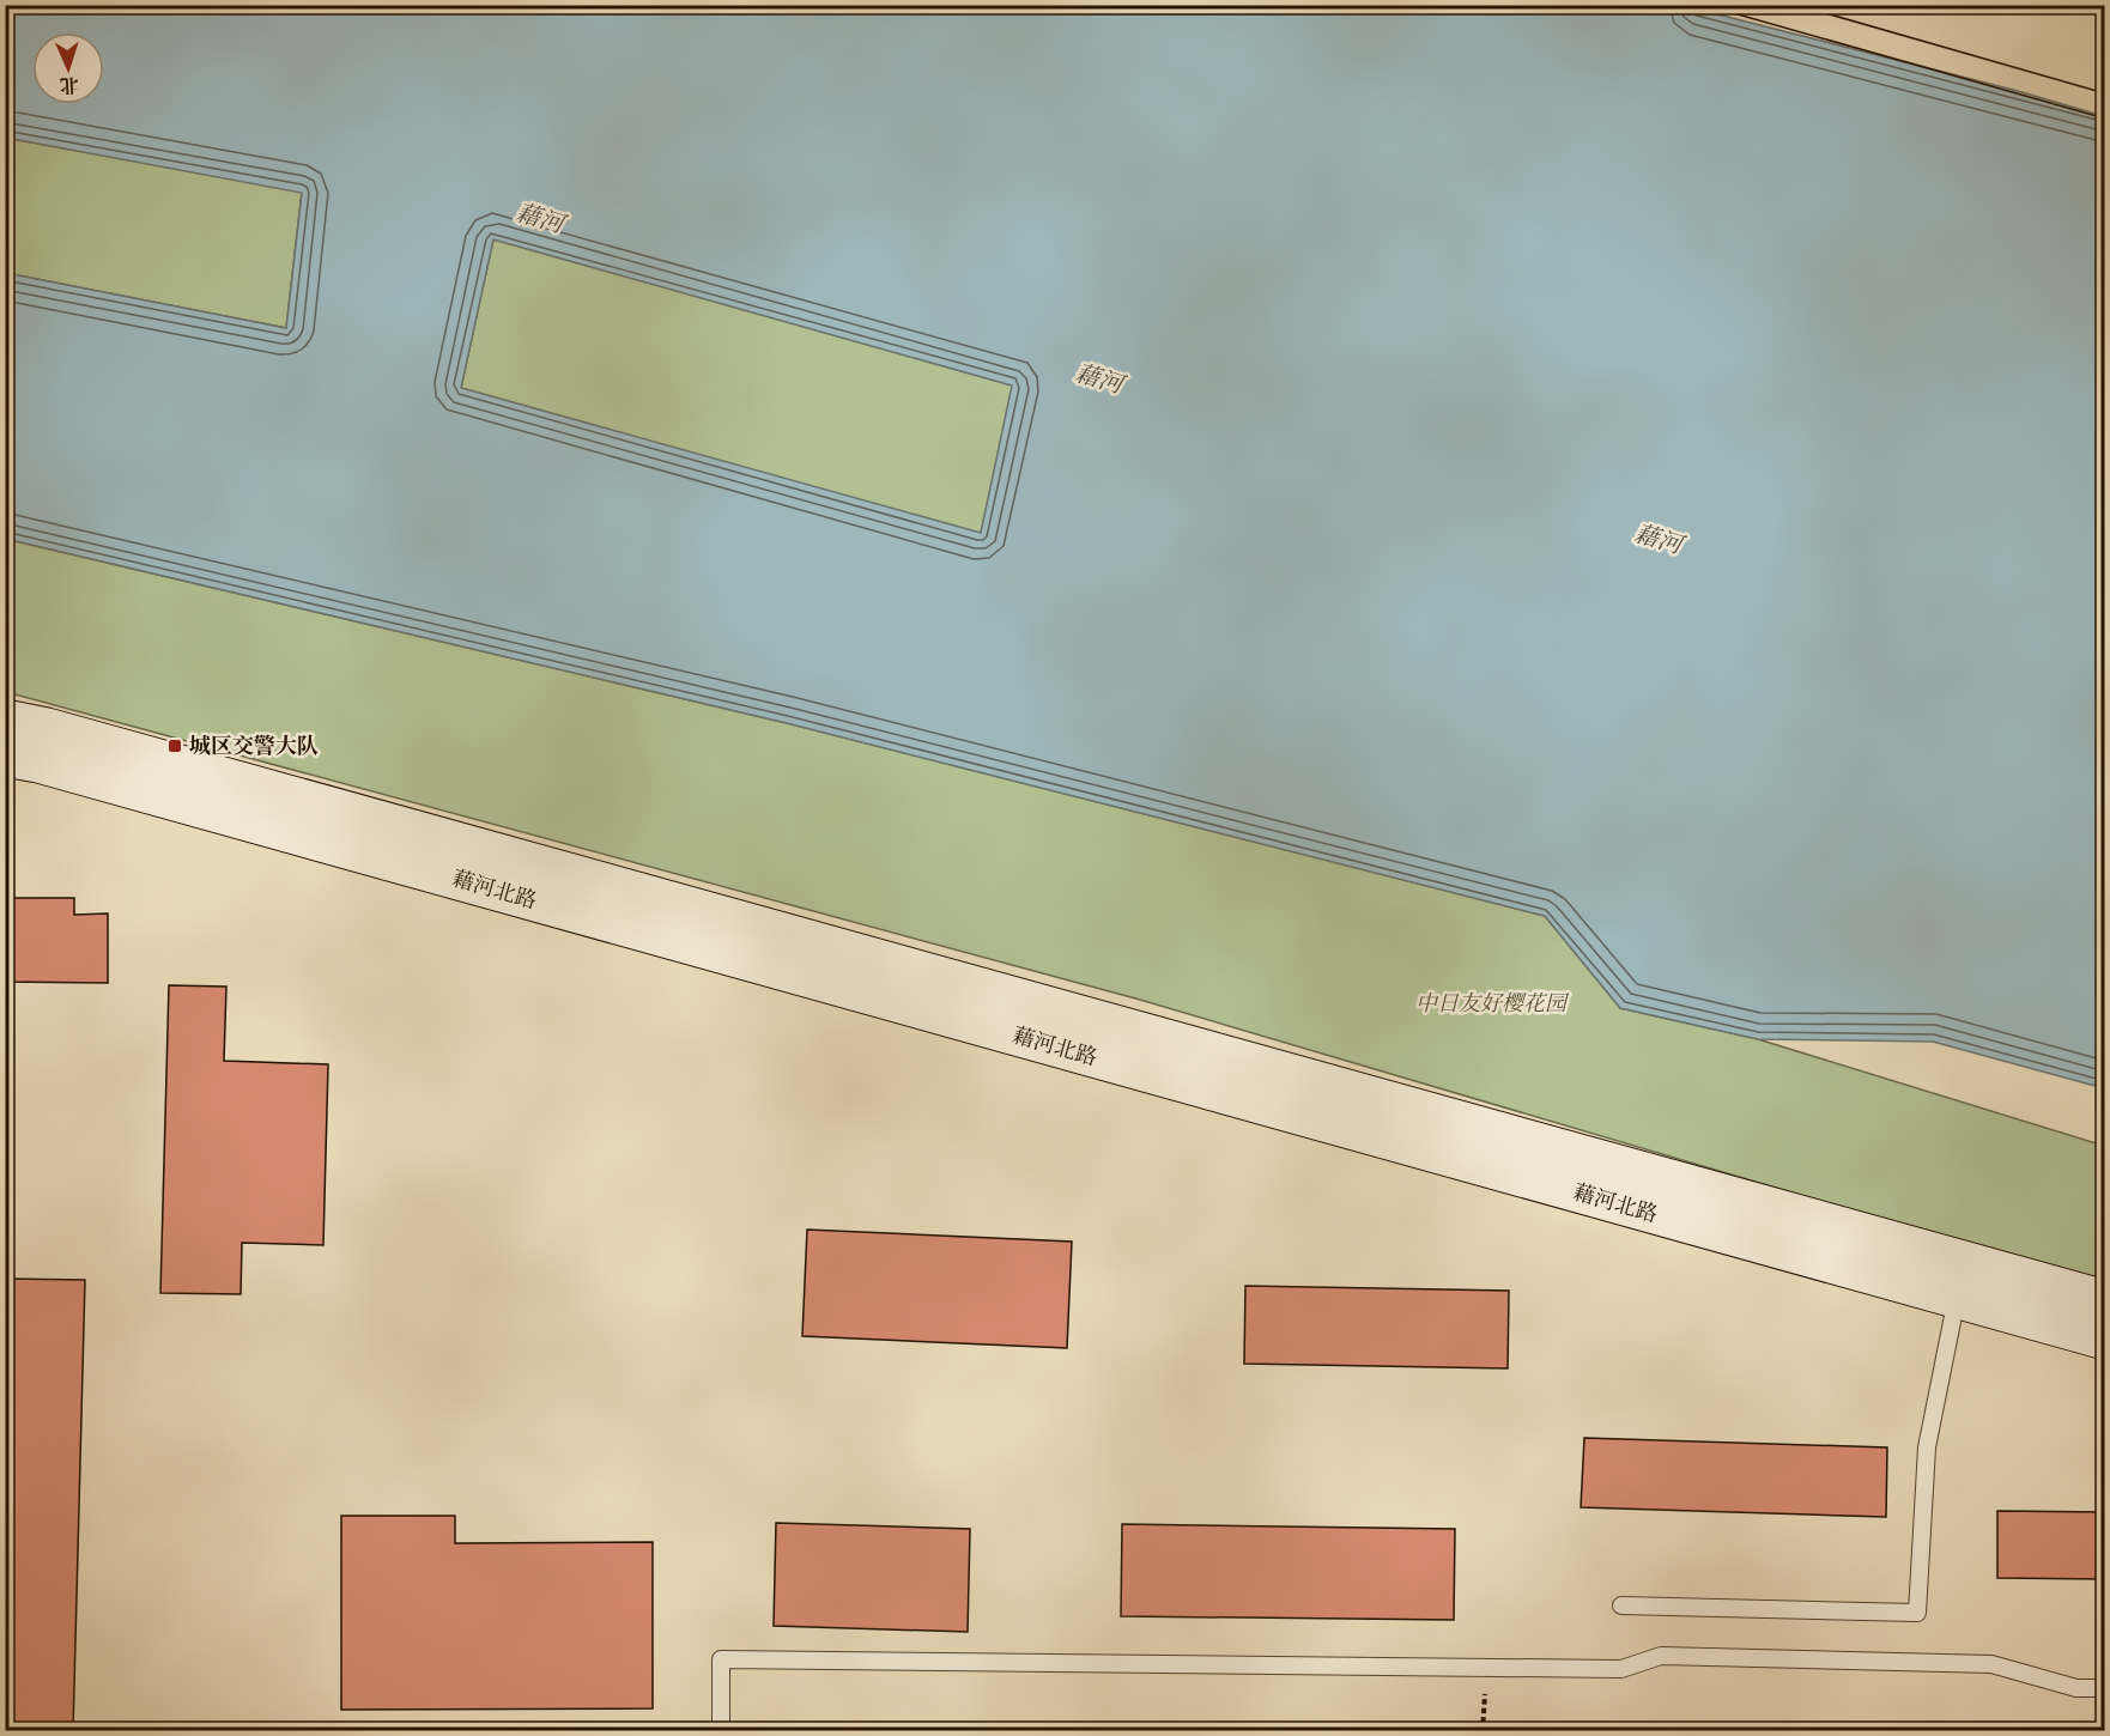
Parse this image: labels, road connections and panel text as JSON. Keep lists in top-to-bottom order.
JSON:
{
  "streets": {
    "main road": ["藉河北路"]
  },
  "water": ["藉河"],
  "parks": ["中日友好樱花园"],
  "places": {
    "transit": ["城区交警大队"]
  },
  "north": "bottom"
}
